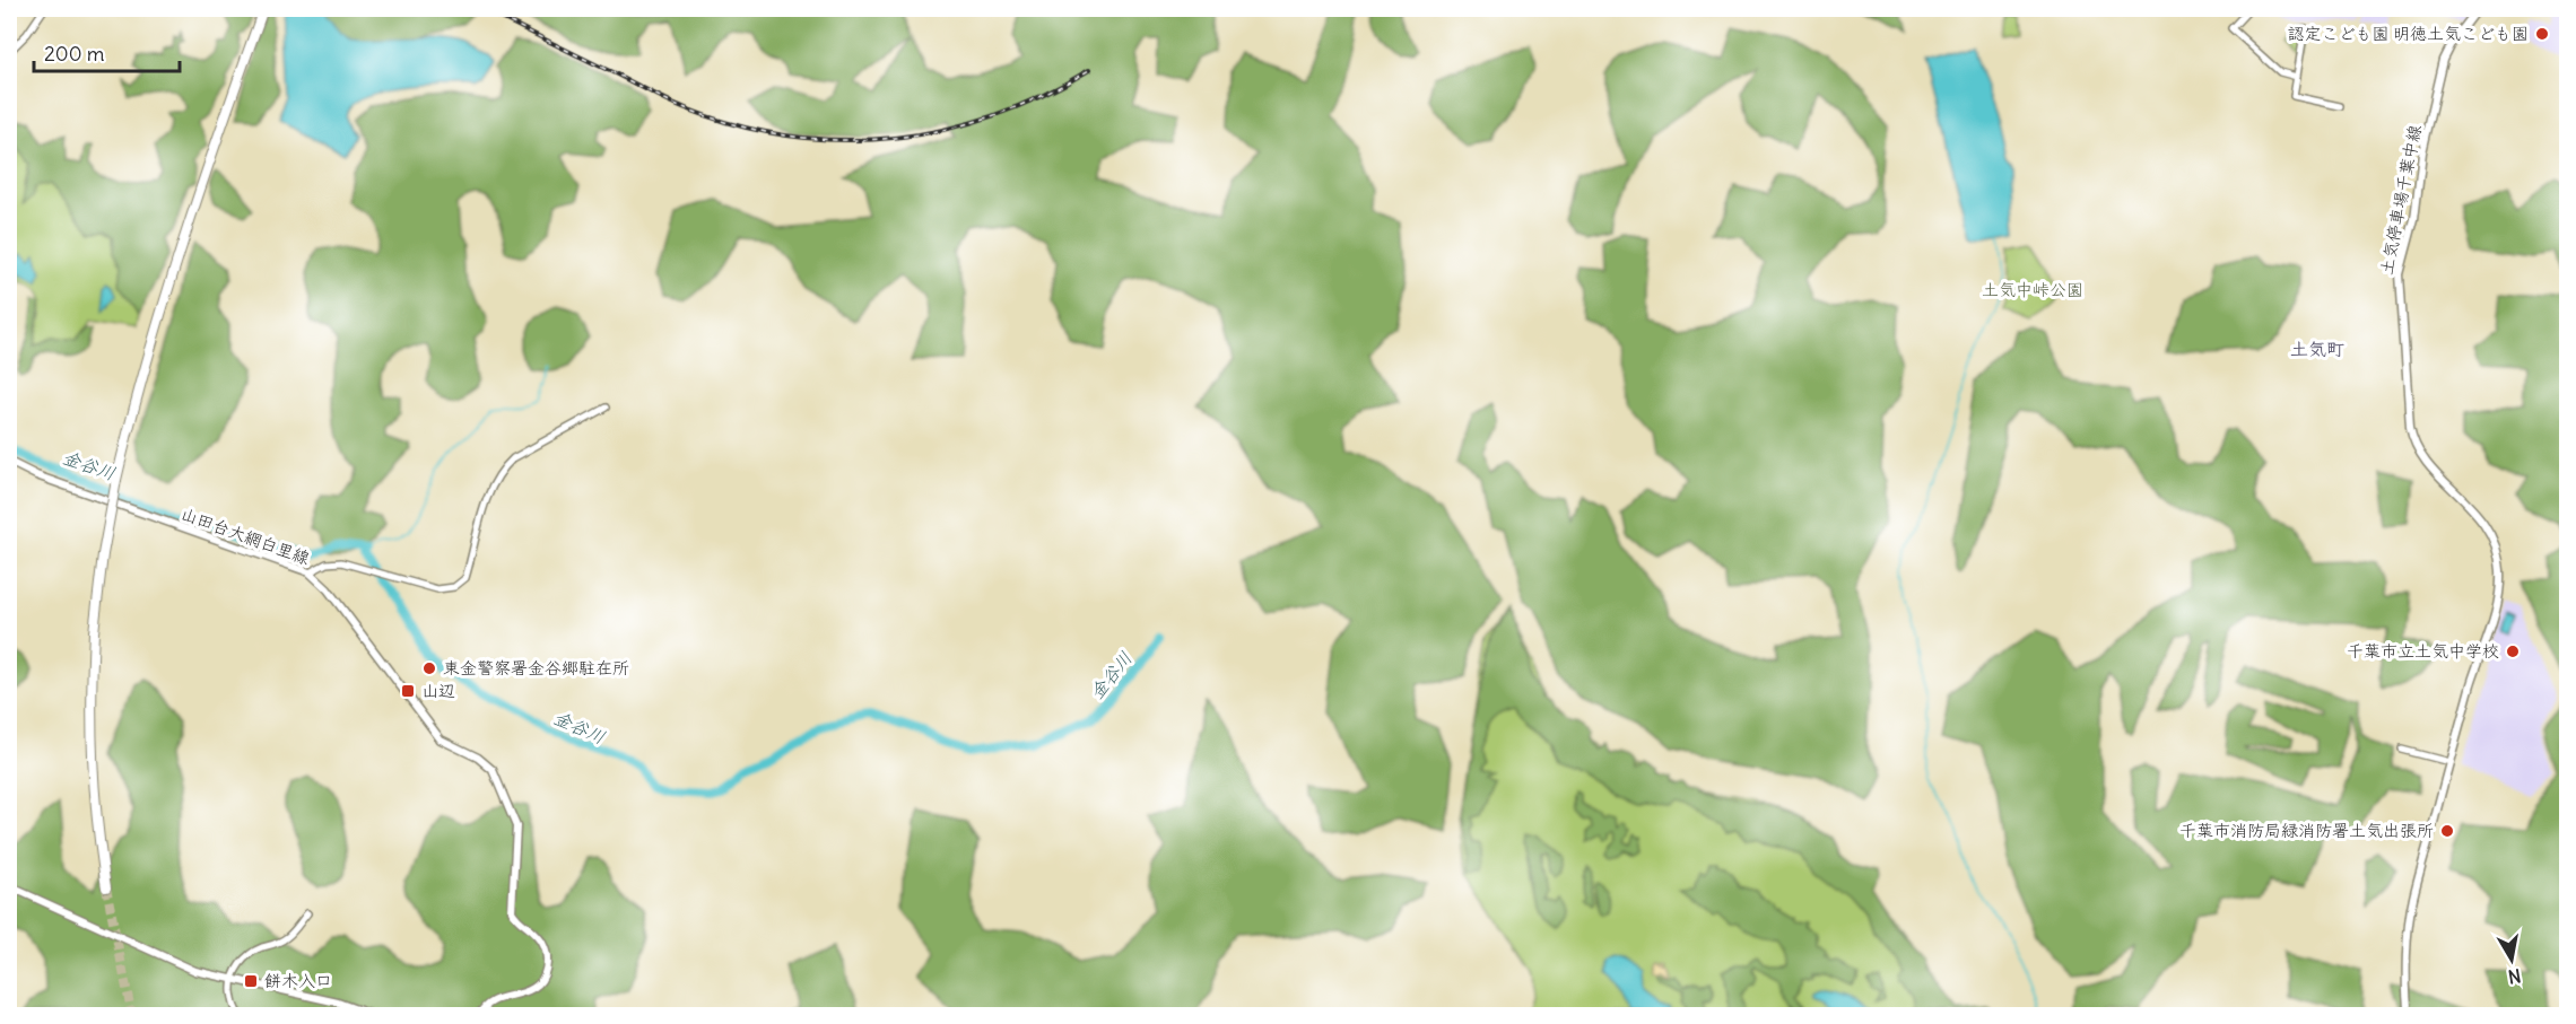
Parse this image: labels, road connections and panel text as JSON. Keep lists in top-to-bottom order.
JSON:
{
  "streets": {
    "main road": ["土気停車場千葉中線", "山田台大網白里線"]
  },
  "districts": ["土気町"],
  "water": ["金谷川"],
  "parks": ["土気中峠公園"],
  "places": {
    "other": [
      "認定こども園 明徳土気こども園",
      "千葉市立土気中学校",
      "東金警察署金谷郷駐在所",
      "千葉市消防局緑消防署土気出張所"
    ],
    "transit": ["山辺", "餅木入口"]
  },
  "scale_bar": "200 m",
  "north": "bottom"
}
